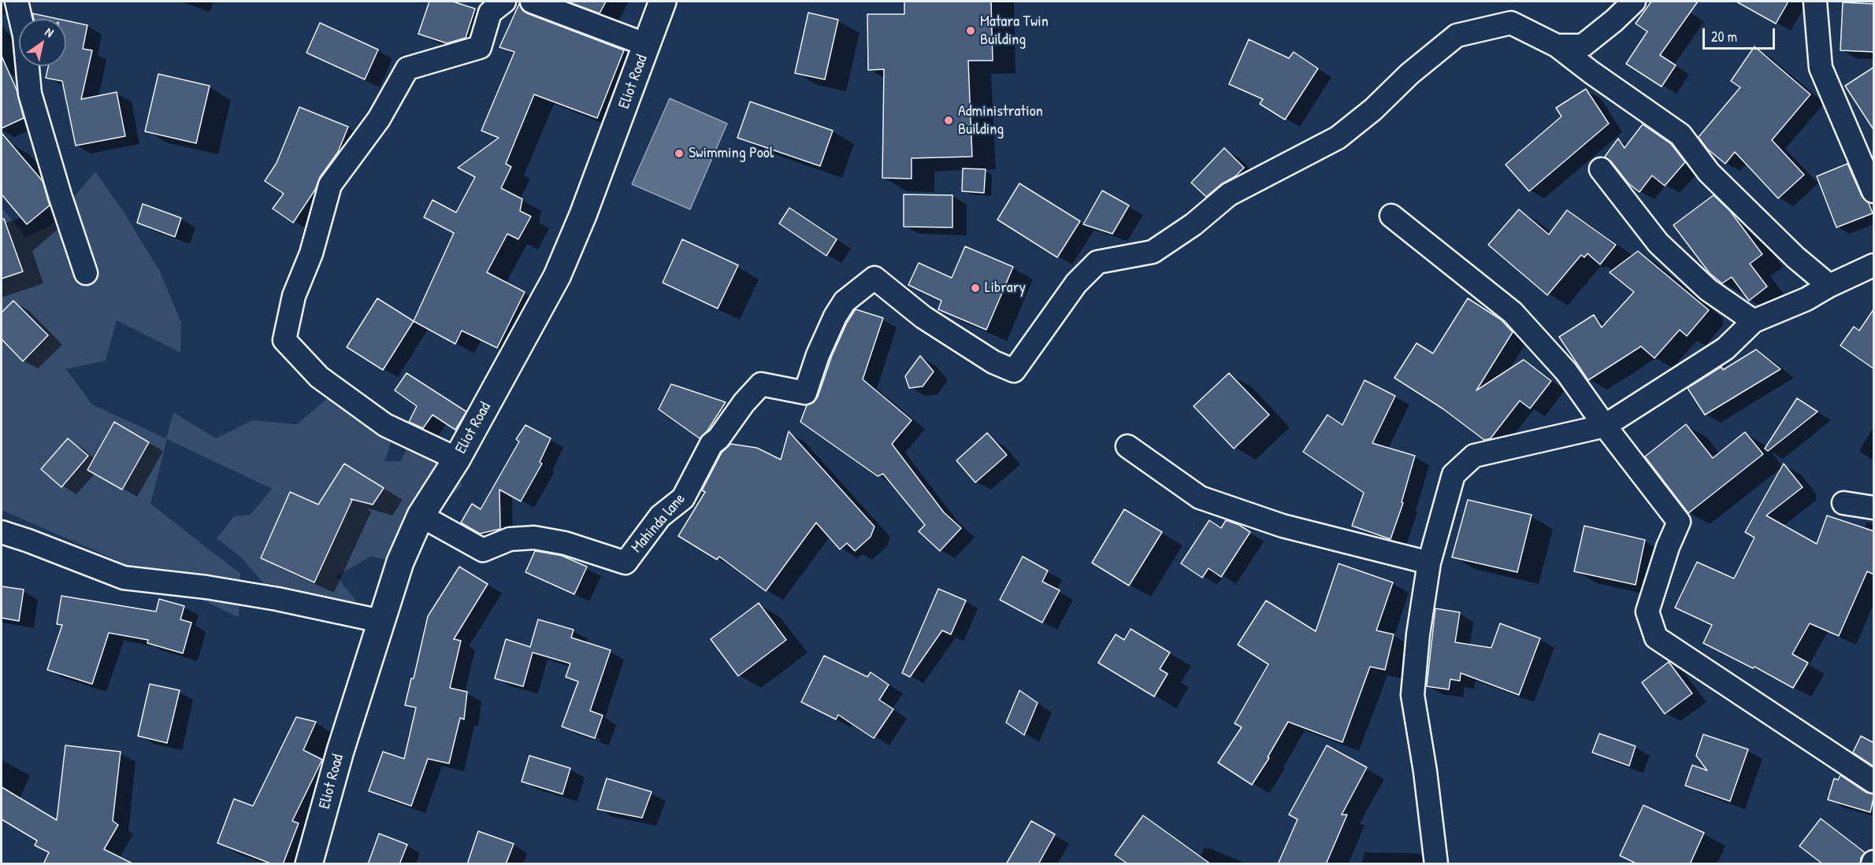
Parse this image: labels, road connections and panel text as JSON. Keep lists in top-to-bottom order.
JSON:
{
  "streets": {
    "street": ["Eliot Road", "Mahinda lane"]
  },
  "crossings": [
    ["Eliot Road", "Mahinda lane"]
  ],
  "places": [
    "Matara Twin Building",
    "Administration Building",
    "Swimming Pool",
    "Library"
  ],
  "scale_bar": "20 m",
  "north": "top right"
}
